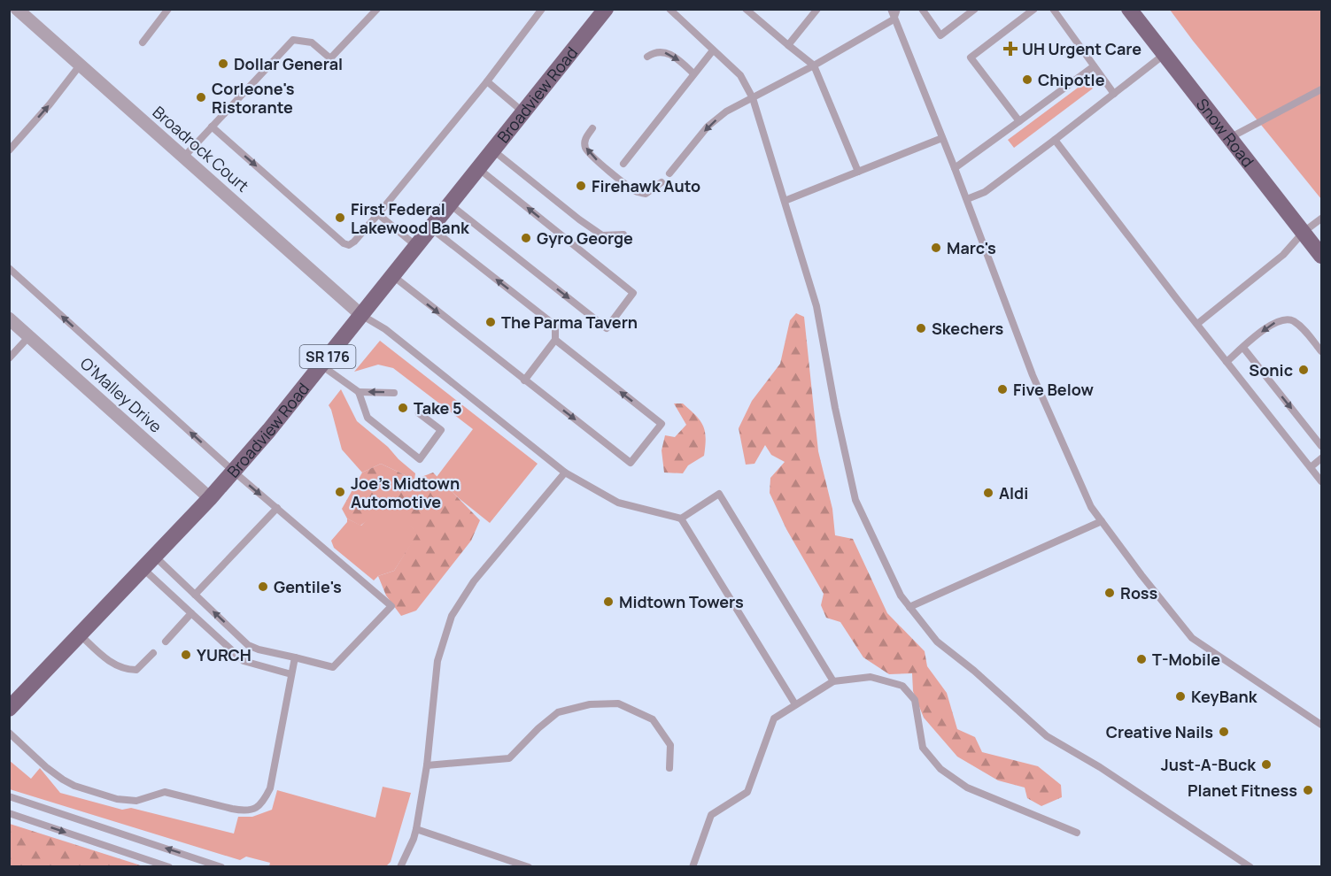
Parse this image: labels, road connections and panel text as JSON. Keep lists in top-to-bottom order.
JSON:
{
  "streets": {
    "main road": ["Broadview Road", "Snow Road", "SR 176"],
    "street": ["Broadrock Court", "O'Malley Drive"]
  },
  "crossings": [
    ["Broadview Road", "Broadrock Court"],
    ["Broadview Road", "O'Malley Drive"]
  ],
  "places": {
    "health": ["UH Urgent Care"],
    "other": [
      "Dollar General",
      "Chipotle",
      "Corleone's Ristorante",
      "Firehawk Auto",
      "First Federal Lakewood Bank",
      "Gyro George",
      "Marc's",
      "The Parma Tavern",
      "Skechers",
      "Sonic",
      "Five Below",
      "Take 5",
      "Joe's Midtown Automotive",
      "Aldi",
      "Gentile's",
      "Ross",
      "Midtown Towers",
      "YURCH",
      "T-Mobile",
      "KeyBank",
      "Creative Nails",
      "Just-A-Buck",
      "Planet Fitness"
    ]
  }
}
